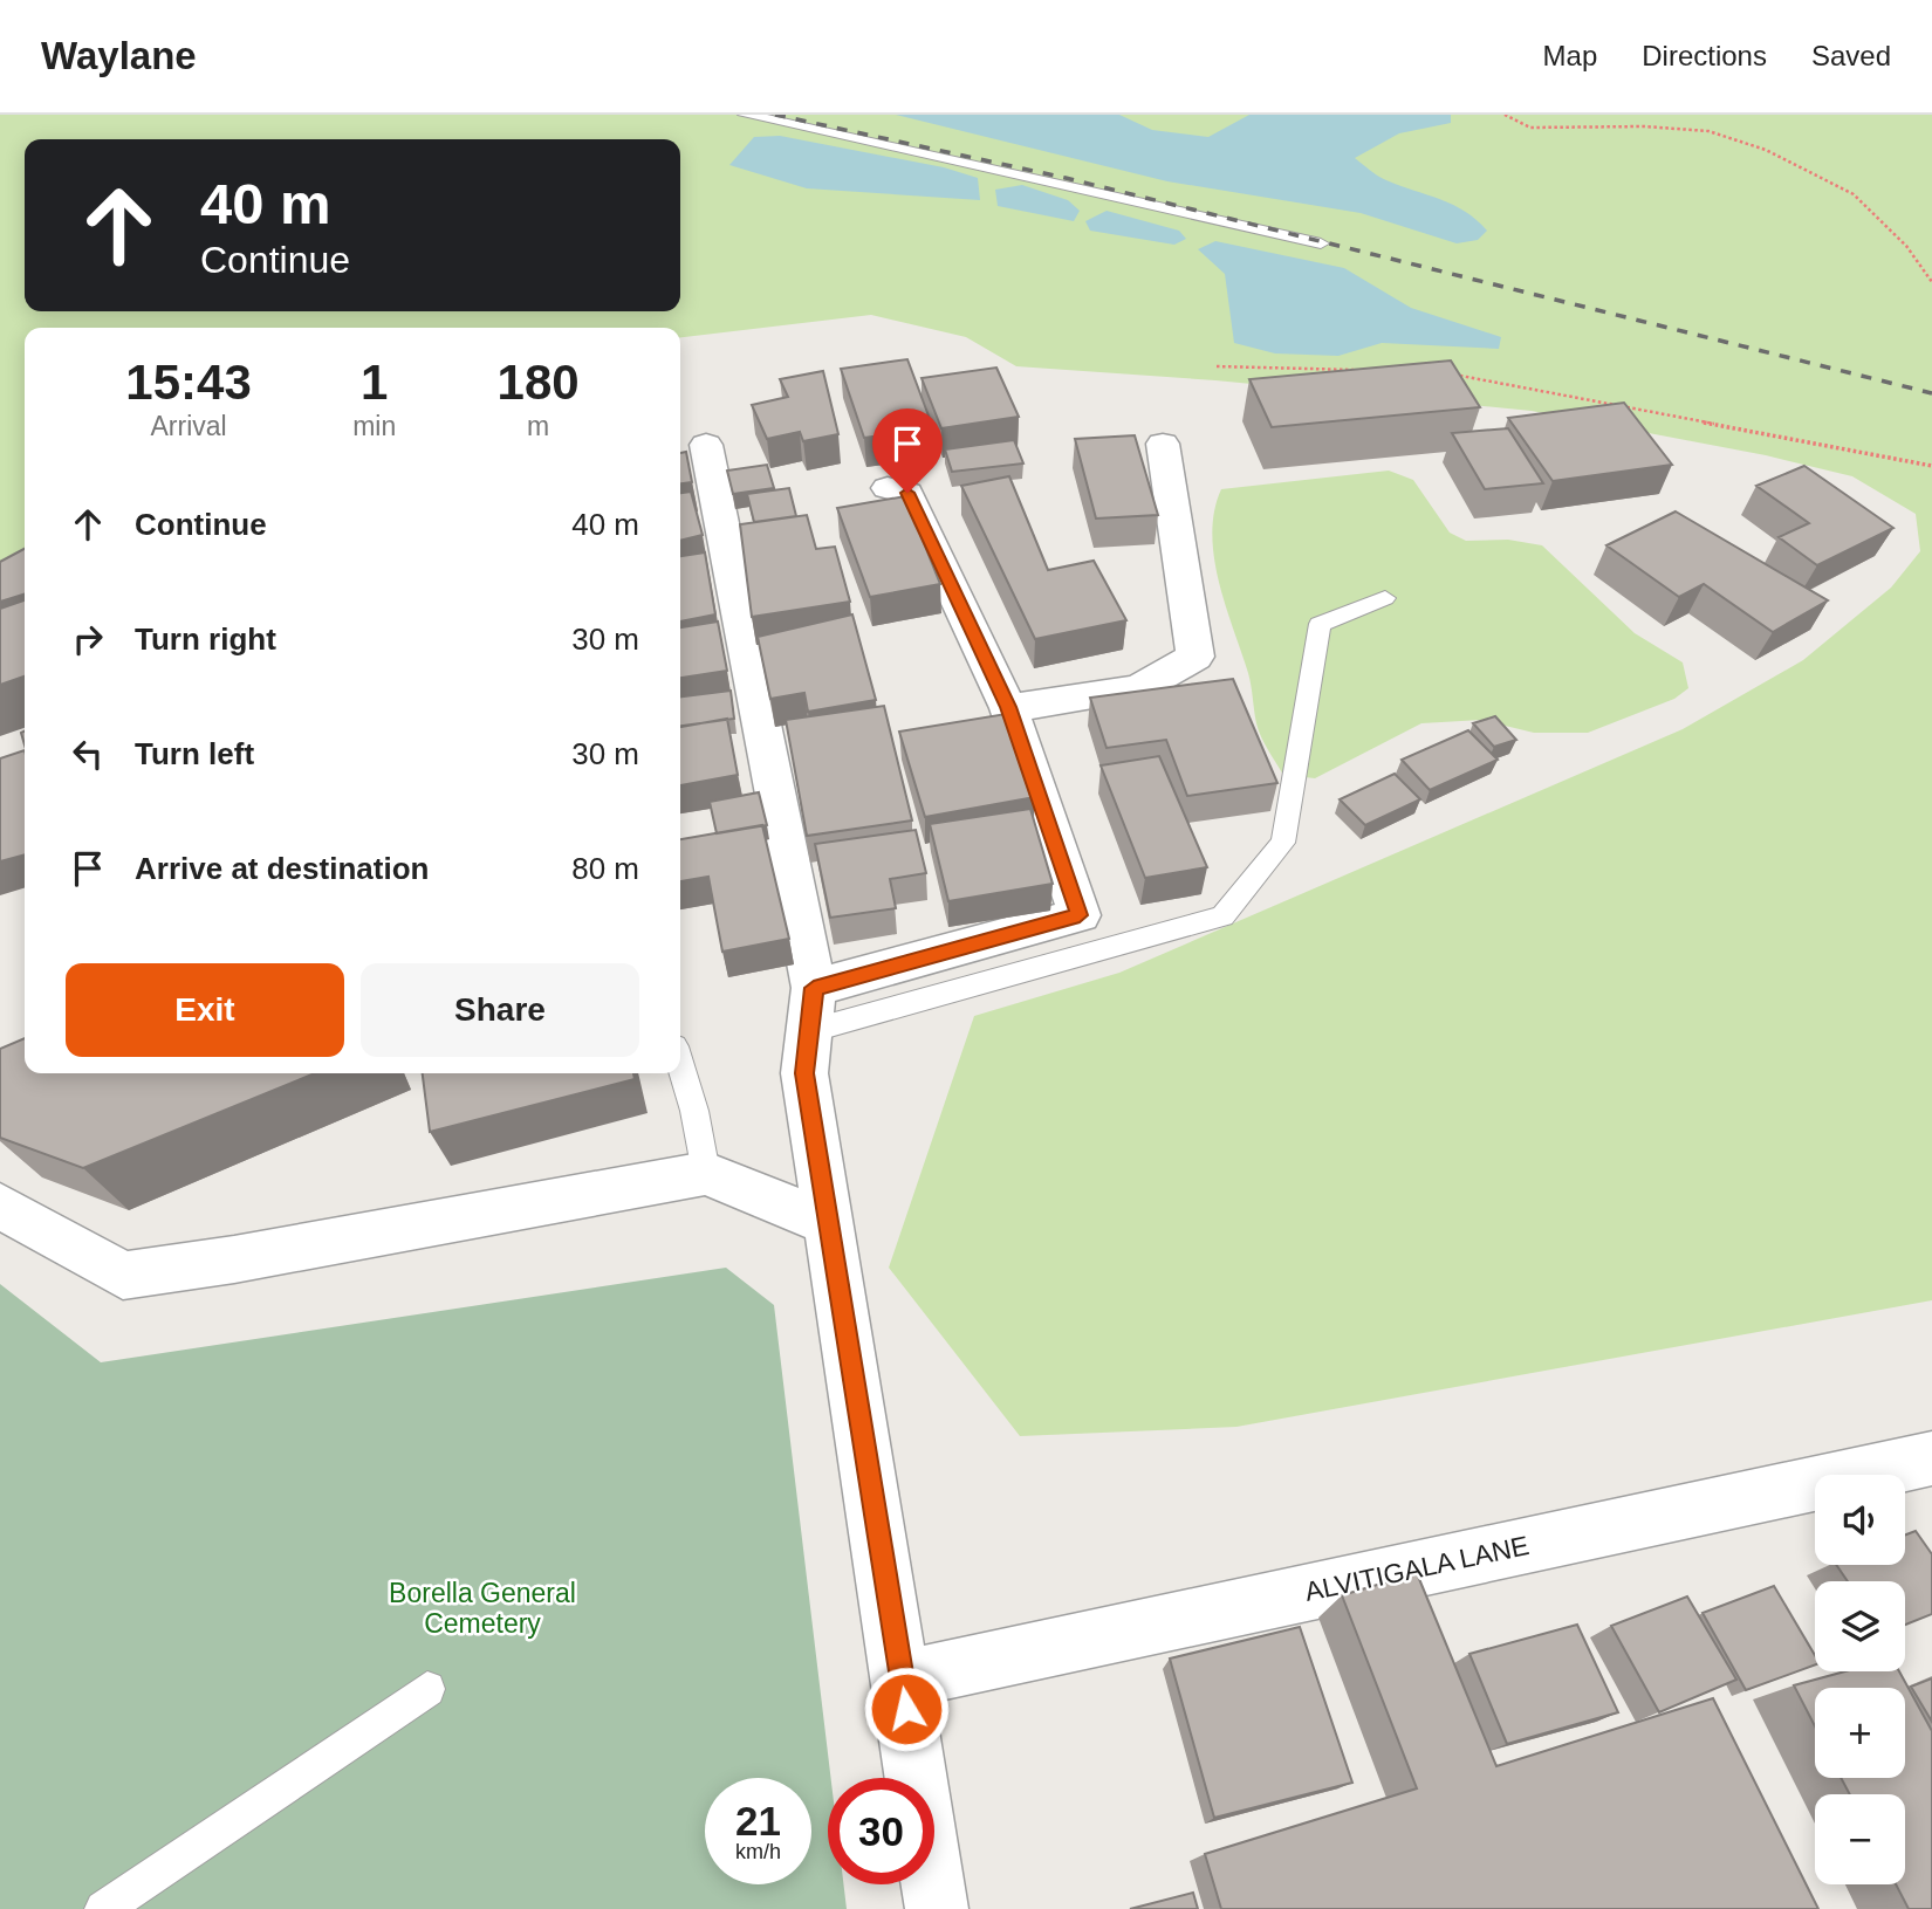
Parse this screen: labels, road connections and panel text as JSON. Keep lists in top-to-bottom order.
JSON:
{
  "streets": {
    "street": ["ALVITIGALA LANE"]
  },
  "parks": ["Borella General Cemetery"],
  "page": {
    "header": "Waylane",
    "nav": ["Map", "Directions", "Saved"],
    "turn": ["40 m", "Continue"],
    "eta": [
      "15:43",
      "Arrival",
      "1",
      "min",
      "180",
      "m"
    ],
    "list": [
      {
        "name": "Continue",
        "value": "40 m"
      },
      {
        "name": "Turn right",
        "value": "30 m"
      },
      {
        "name": "Turn left",
        "value": "30 m"
      },
      {
        "name": "Arrive at destination",
        "value": "80 m"
      }
    ],
    "buttons": ["Exit", "Share"],
    "map_buttons": ["+", "−"],
    "speed": "21 km/h",
    "limit": "30"
  }
}
